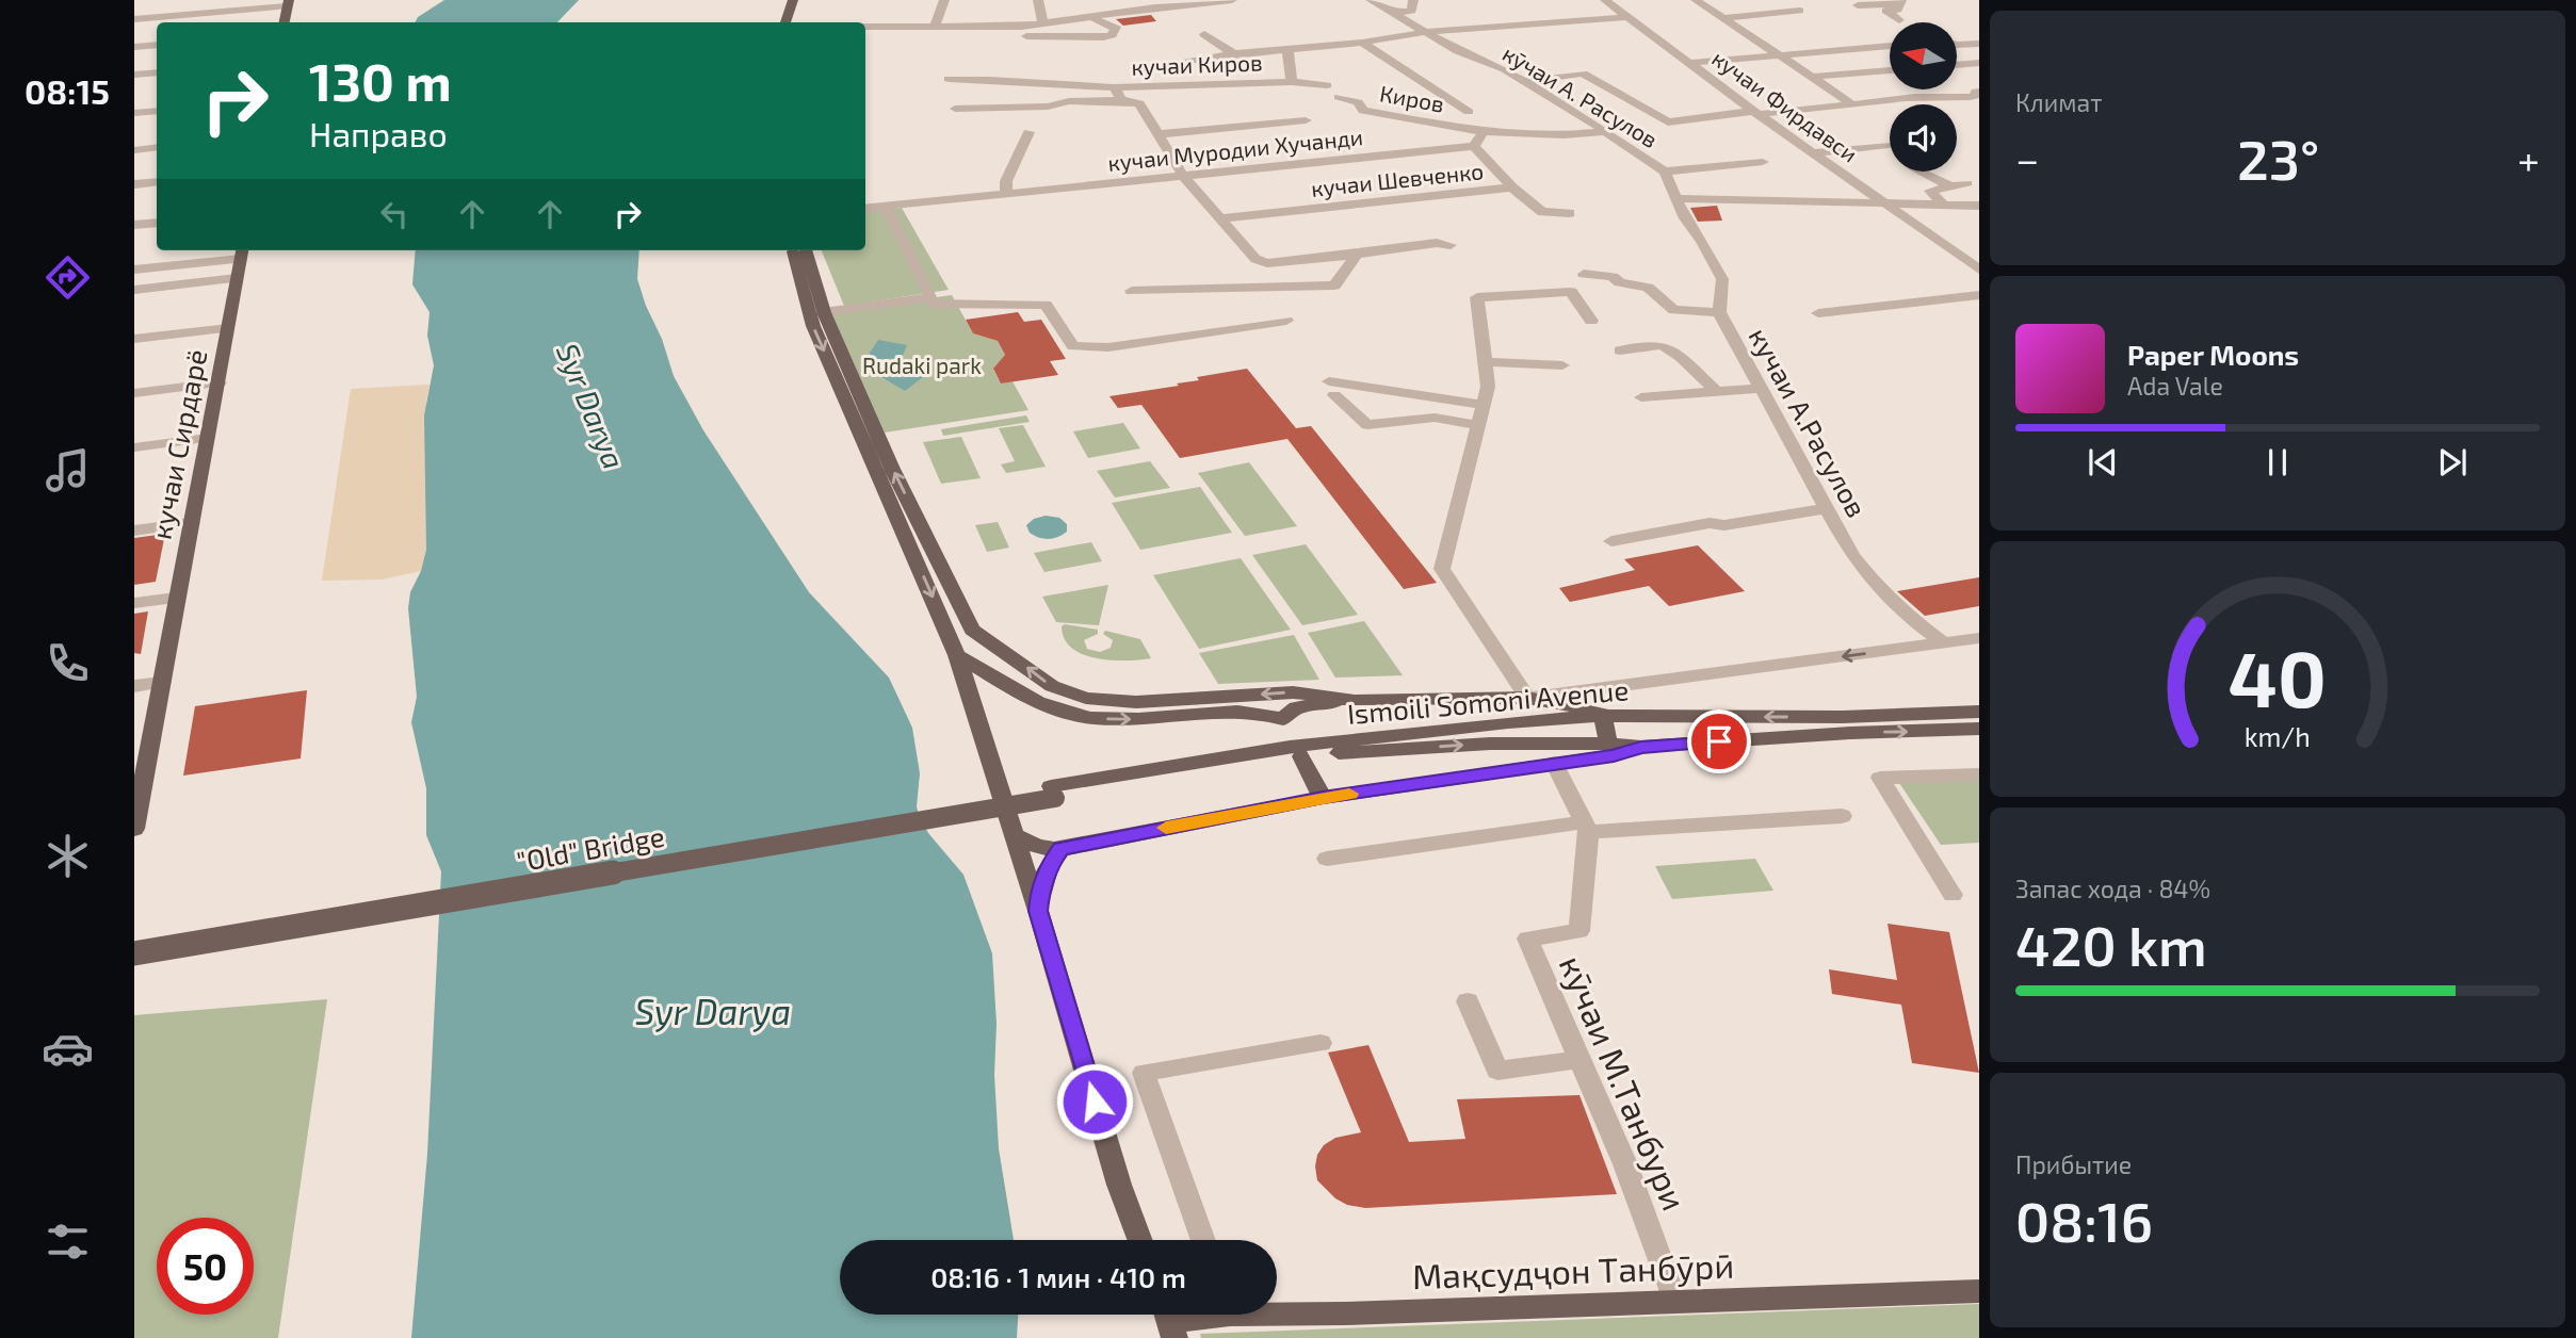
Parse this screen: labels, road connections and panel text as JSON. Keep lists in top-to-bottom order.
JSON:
{
  "streets": {
    "main road": [
      "кучаи Сирдарё",
      "Ismoili Somoni Avenue",
      "\"Old\" Bridge",
      "Мақсудҷон Танбӯрӣ"
    ],
    "street": [
      "кучаи Киров",
      "кӯчаи А. Расулов",
      "Киров",
      "кучаи Фирдавси",
      "кучаи Муродии Хучанди",
      "кучаи Шевченко",
      "кучаи А.Расулов",
      "кӯчаи М.Танбури"
    ]
  },
  "crossings": [
    ["кӯчаи А. Расулов", "кучаи А.Расулов"],
    ["кӯчаи М.Танбури", "Мақсудҷон Танбӯрӣ"]
  ],
  "water": ["Syr Darya"],
  "parks": ["Rudaki park"],
  "north": "left",
  "page": {
    "tabs": "08:15",
    "tile": [
      "Климат",
      ["Запас хода · 84%", "420 km"],
      ["Прибытие", "08:16"]
    ],
    "turn": ["130 m", "Направо"],
    "heat": ["−", "23°", "+"],
    "song": ["Paper Moons", "Ada Vale"],
    "limit": "50",
    "trip": "08:16 · 1 мин · 410 m",
    "gauge": ["40", "km/h"]
  }
}
